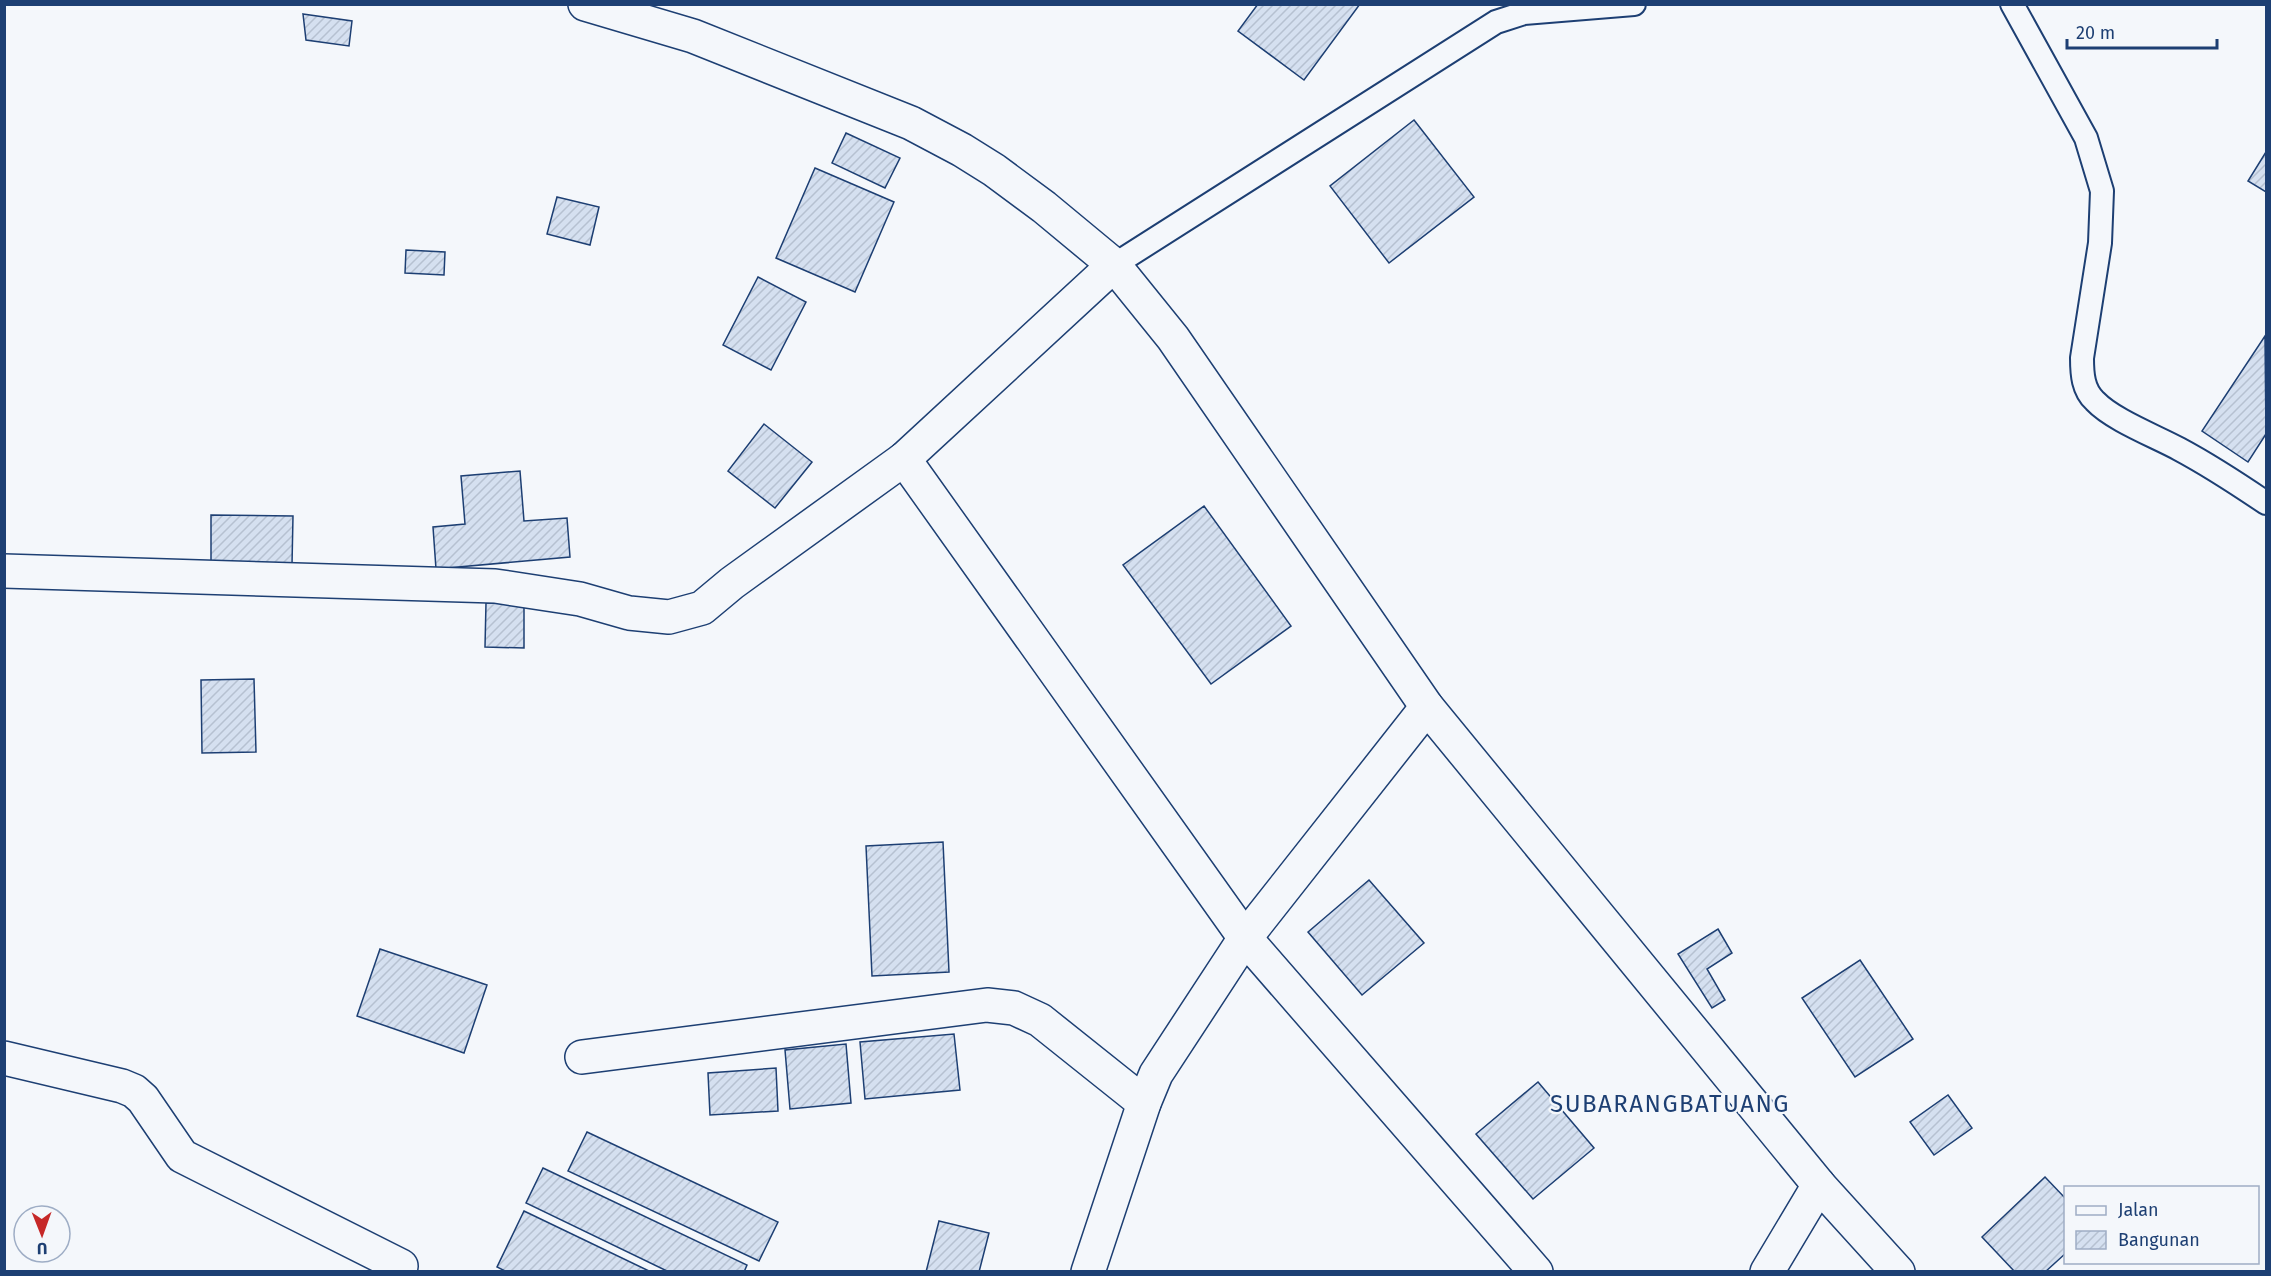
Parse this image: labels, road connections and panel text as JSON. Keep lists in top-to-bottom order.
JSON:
{
  "districts": ["SUBARANGBATUANG"],
  "legend": ["Jalan", "Bangunan"],
  "scale_bar": "20 m",
  "north": "bottom"
}
